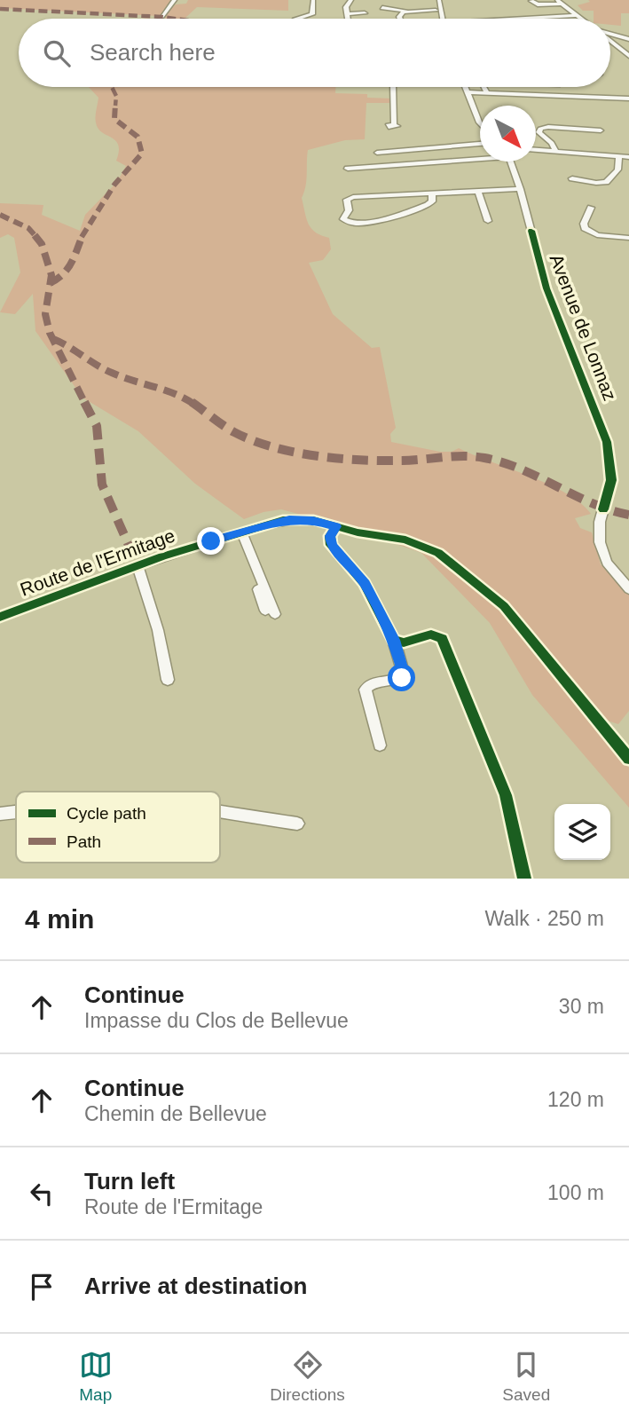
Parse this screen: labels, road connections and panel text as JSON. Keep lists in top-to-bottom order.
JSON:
{
  "streets": {
    "street": ["Avenue de Lonnaz", "Route de l'Ermitage"]
  },
  "legend": ["Cycle path", "Path"],
  "north": "bottom right",
  "page": {
    "search": "Search here",
    "heading": ["4 min", "Walk · 250 m"],
    "list": [
      ["Continue", "Impasse du Clos de Bellevue", "30 m"],
      ["Continue", "Chemin de Bellevue", "120 m"],
      ["Turn left", "Route de l'Ermitage", "100 m"],
      "Arrive at destination"
    ],
    "nav": ["Map", "Directions", "Saved"]
  }
}
